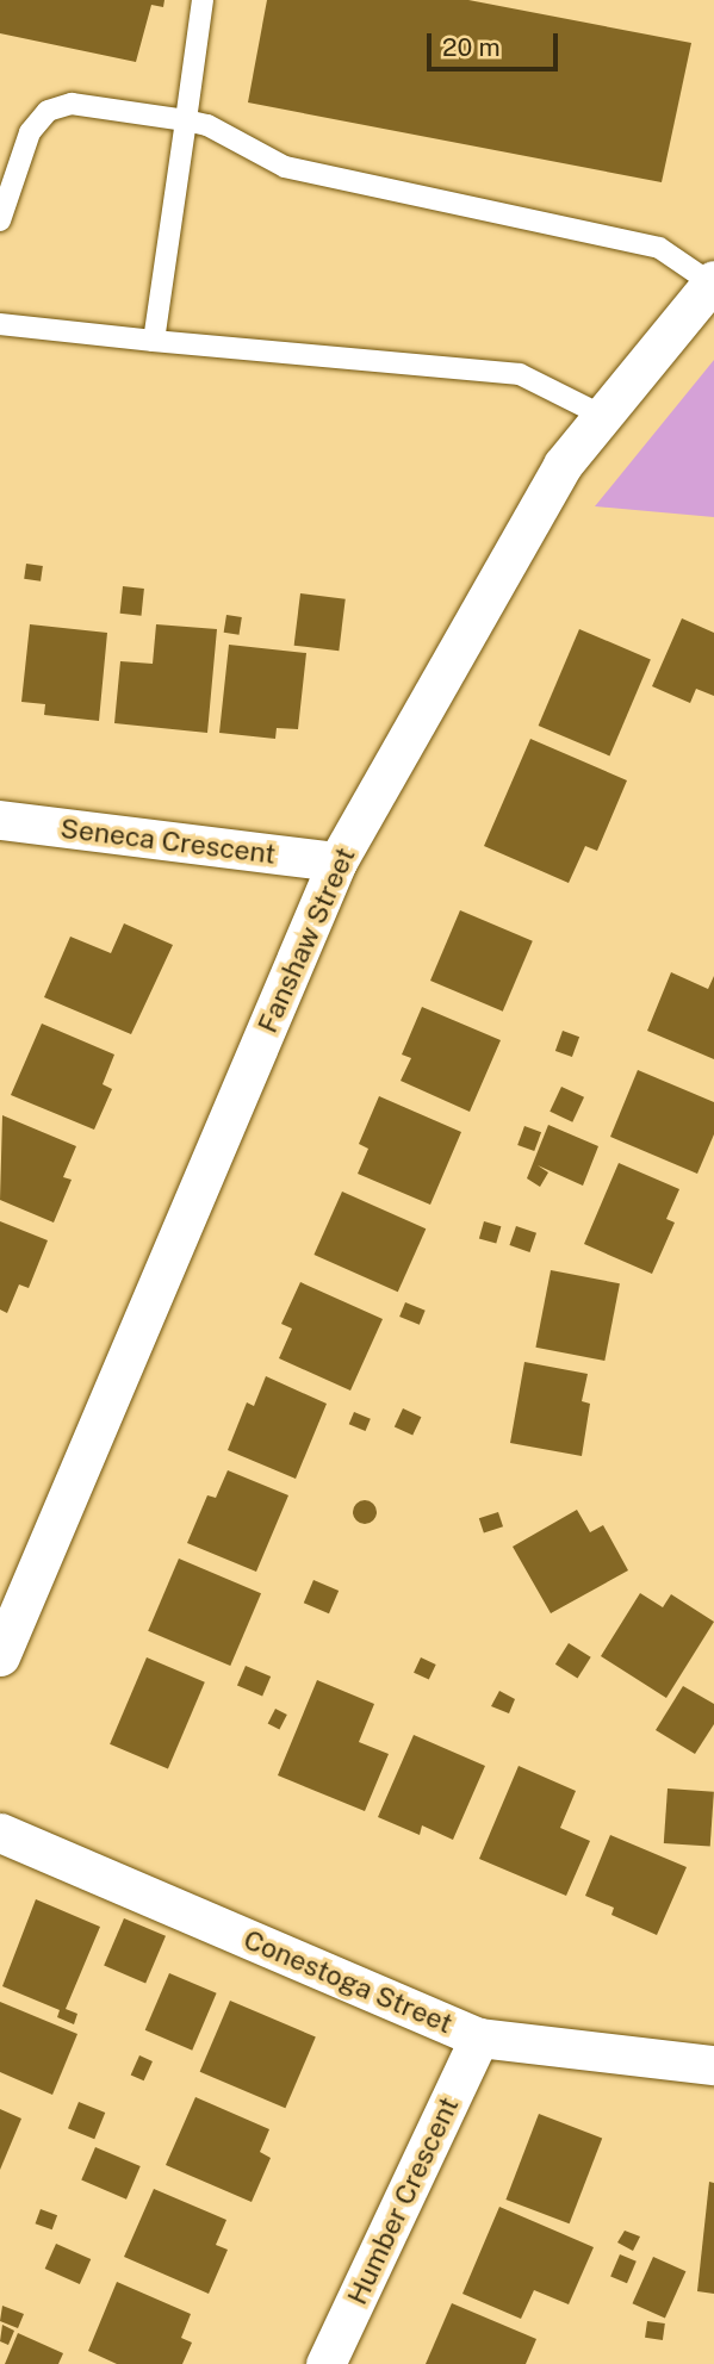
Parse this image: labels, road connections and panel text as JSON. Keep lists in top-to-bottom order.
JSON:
{
  "streets": {
    "street": [
      "Seneca Crescent",
      "Fanshaw Street",
      "Conestoga Street",
      "Humber Crescent"
    ]
  },
  "crossings": [
    ["Seneca Crescent", "Fanshaw Street"],
    ["Conestoga Street", "Humber Crescent"]
  ],
  "scale_bar": "20 m"
}
